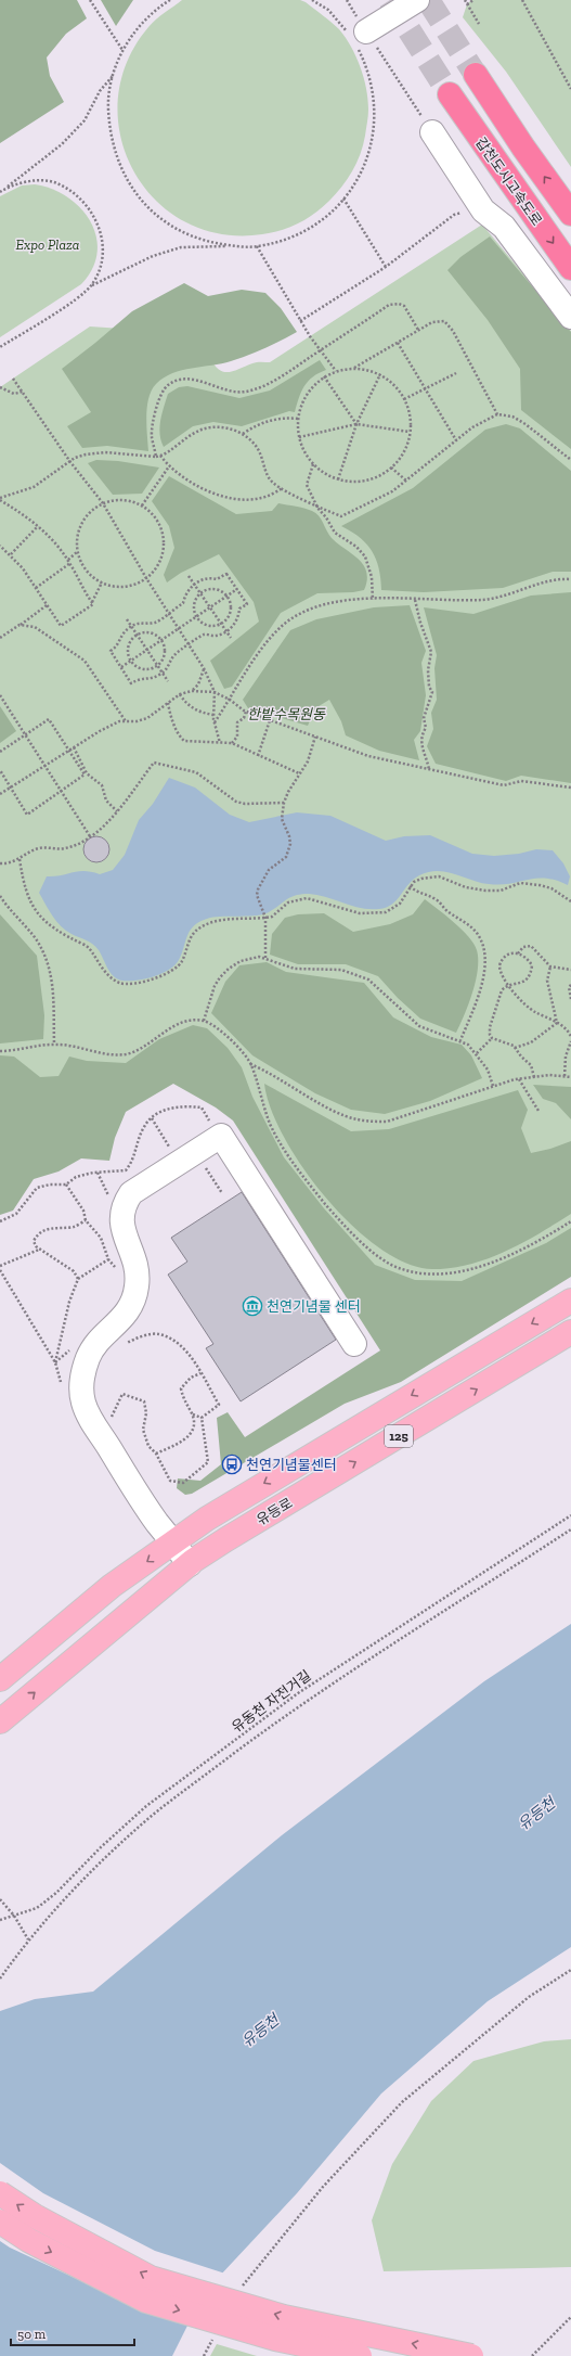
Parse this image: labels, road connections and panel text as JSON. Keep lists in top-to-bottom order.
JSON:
{
  "streets": {
    "highway": ["갑천도시고속도로"],
    "main road": ["125", "유등로"],
    "path": ["유동천 자전거길"]
  },
  "water": ["유등천"],
  "parks": ["Expo Plaza", "한밭수목원동"],
  "places": {
    "museum": ["천연기념물 센터"],
    "bus stop": ["천연기념물센터"]
  },
  "scale_bar": "50 m"
}
